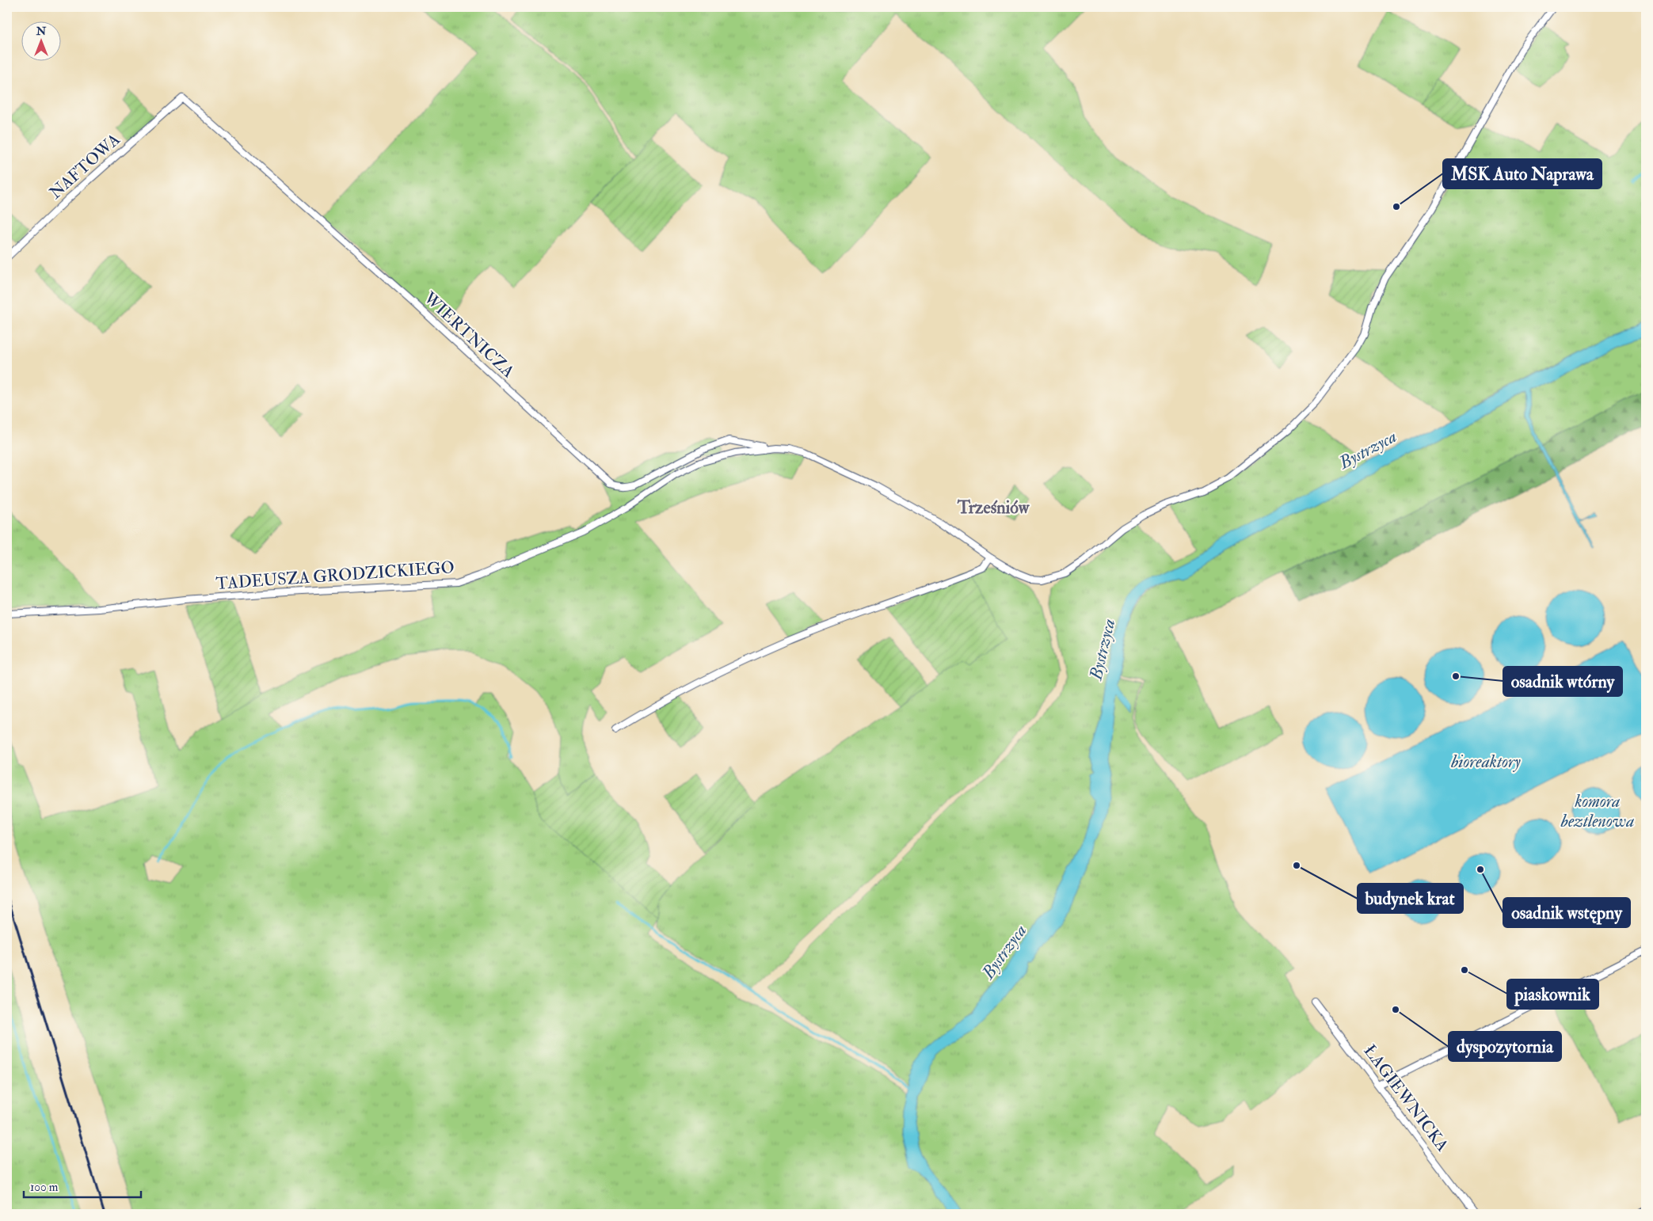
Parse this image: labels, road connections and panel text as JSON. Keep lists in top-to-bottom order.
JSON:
{
  "streets": {
    "street": [
      "NAFTOWA",
      "WIERTNICZA",
      "TADEUSZA GRODZICKIEGO",
      "ŁAGIEWNICKA"
    ]
  },
  "crossings": [
    ["NAFTOWA", "WIERTNICZA"],
    ["WIERTNICZA", "TADEUSZA GRODZICKIEGO"]
  ],
  "districts": ["Trześniów"],
  "water": ["Bystrzyca", "bioreaktory", "komora beztlenowa"],
  "places": [
    "MSK Auto Naprawa",
    "osadnik wtórny",
    "budynek krat",
    "osadnik wstępny",
    "piaskownik",
    "dyspozytornia"
  ],
  "scale_bar": "100 m",
  "north": "top"
}
